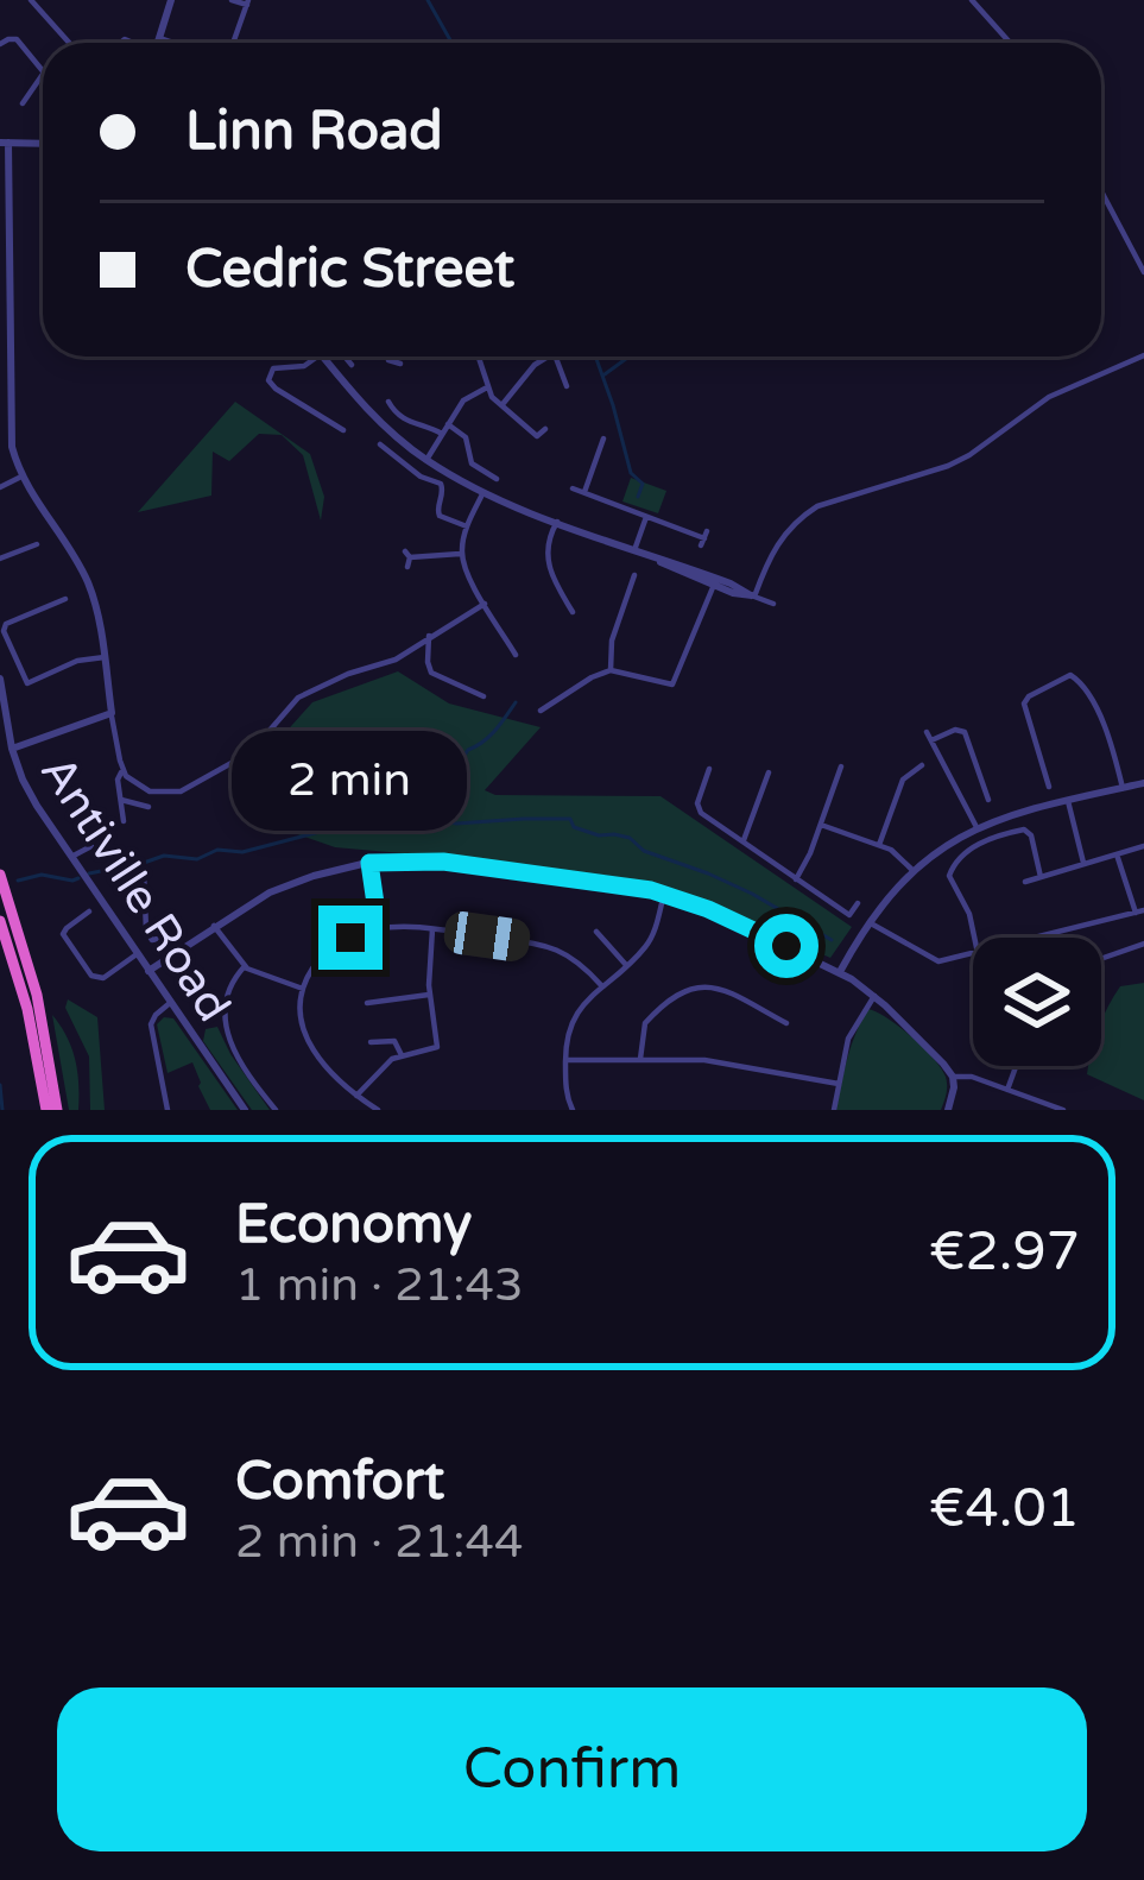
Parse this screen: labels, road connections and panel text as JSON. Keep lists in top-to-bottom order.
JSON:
{
  "streets": {
    "street": ["Antiville Road"]
  },
  "page": {
    "banner": ["Linn Road", "Cedric Street"],
    "bubble": "2 min",
    "list": [
      {
        "name": "Economy",
        "note": "1 min · 21:43",
        "value": "€2.97"
      },
      {
        "name": "Comfort",
        "note": "2 min · 21:44",
        "value": "€4.01"
      }
    ],
    "buttons": "Confirm"
  }
}
